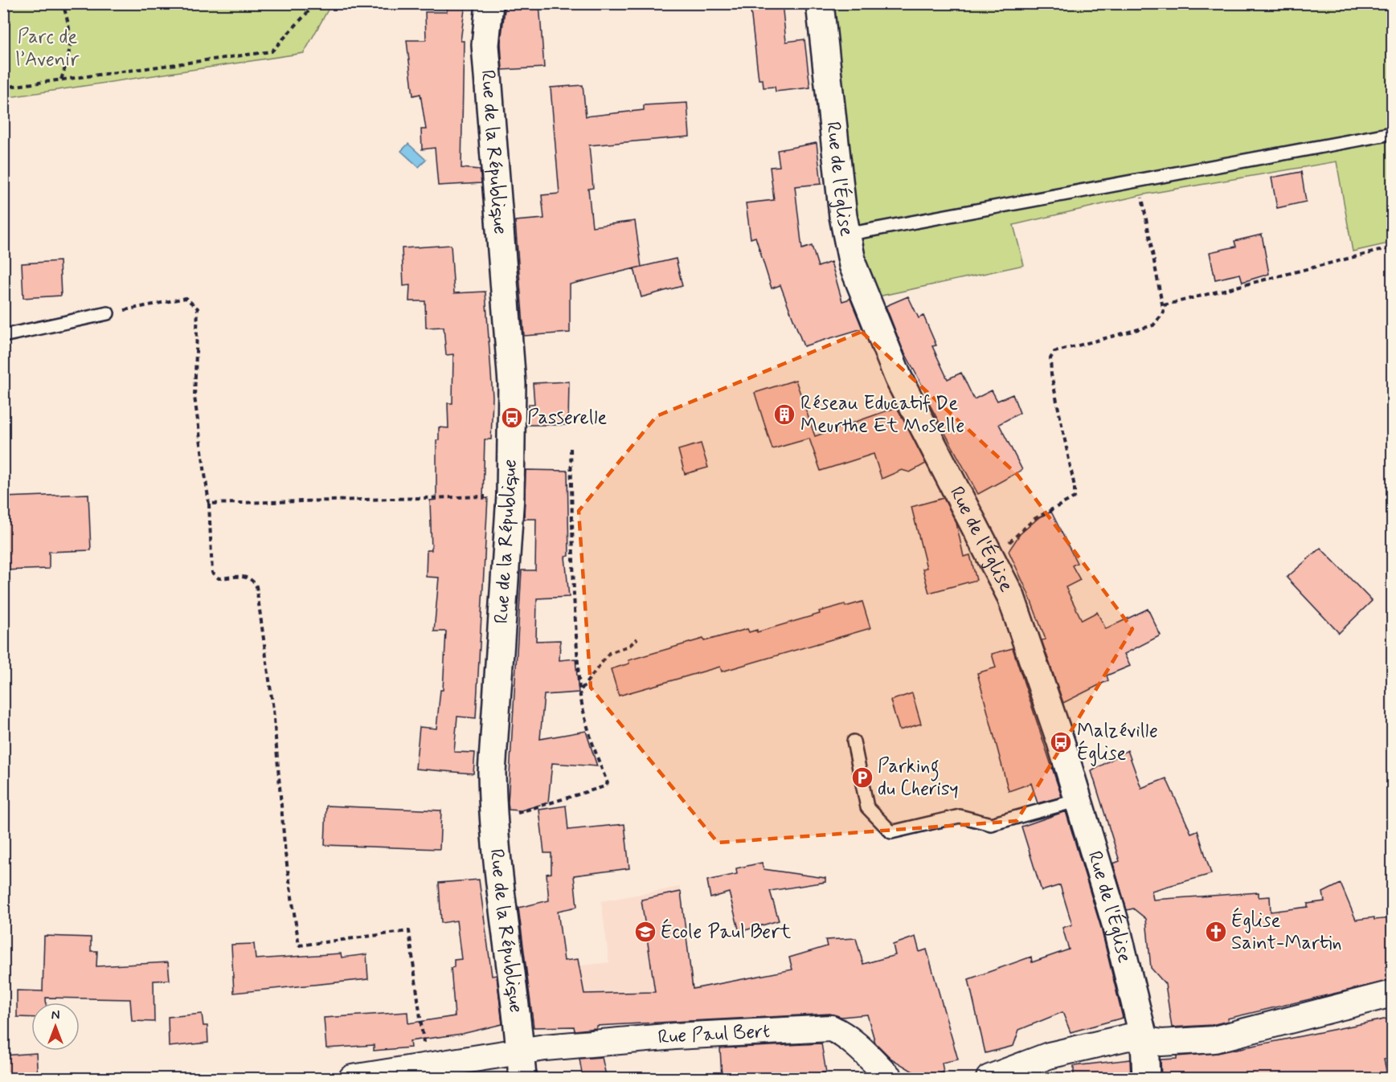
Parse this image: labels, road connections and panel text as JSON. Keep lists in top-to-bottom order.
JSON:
{
  "streets": {
    "main road": ["Rue de la République", "Rue de l'Église"],
    "street": ["Rue Paul Bert"]
  },
  "crossings": [
    ["Rue de la République", "Rue Paul Bert"]
  ],
  "parks": ["Parc de l’Avenir"],
  "places": {
    "building": ["Réseau Educatif De Meurthe Et Moselle"],
    "bus stop": ["Passerelle", "Malzéville Église"],
    "parking": ["Parking du Cherisy"],
    "school or university": ["École Paul Bert"],
    "church": ["Église Saint-Martin"]
  },
  "north": "top"
}
